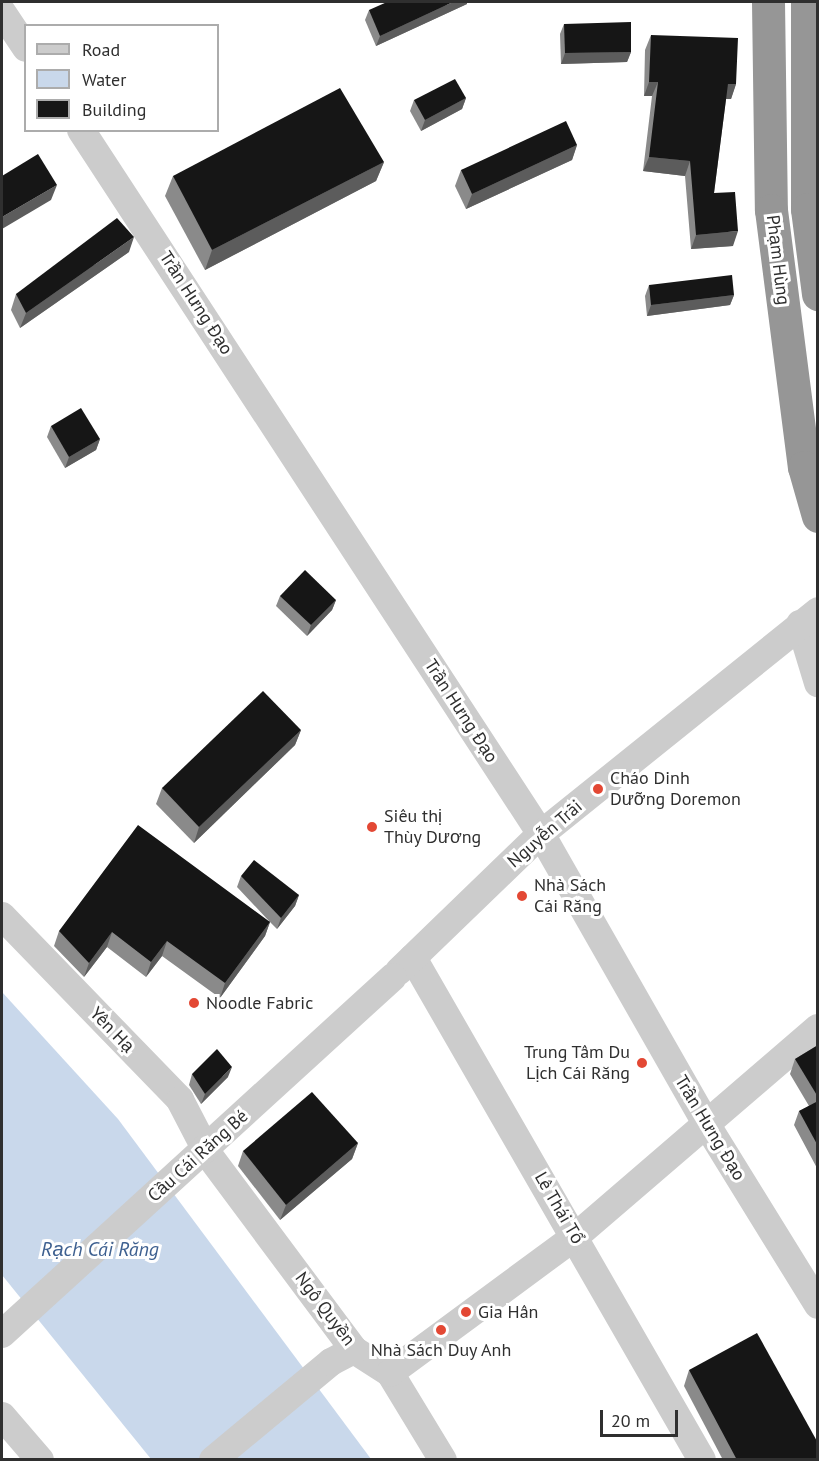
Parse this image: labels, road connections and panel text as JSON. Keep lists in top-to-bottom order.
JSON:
{
  "streets": {
    "highway": ["Phạm Hùng"],
    "street": [
      "Trần Hưng Đạo",
      "Nguyễn Trãi",
      "Yên Hạ",
      "Cầu Cái Răng Bé",
      "Lê Thái Tổ",
      "Ngô Quyền"
    ]
  },
  "crossings": [
    ["Trần Hưng Đạo", "Nguyễn Trãi"],
    ["Nguyễn Trãi", "Cầu Cái Răng Bé"],
    ["Nguyễn Trãi", "Lê Thái Tổ"],
    ["Yên Hạ", "Ngô Quyền"],
    ["Cầu Cái Răng Bé", "Lê Thái Tổ"]
  ],
  "water": ["Rạch Cái Răng"],
  "places": [
    "Cháo Dinh Dưỡng Doremon",
    "Siêu thị Thùy Dương",
    "Nhà Sách Cái Răng",
    "Noodle Fabric",
    "Trung Tâm Du Lịch Cái Răng",
    "Gia Hân",
    "Nhà Sách Duy Anh"
  ],
  "legend": ["Road", "Water", "Building"],
  "scale_bar": "20 m"
}
